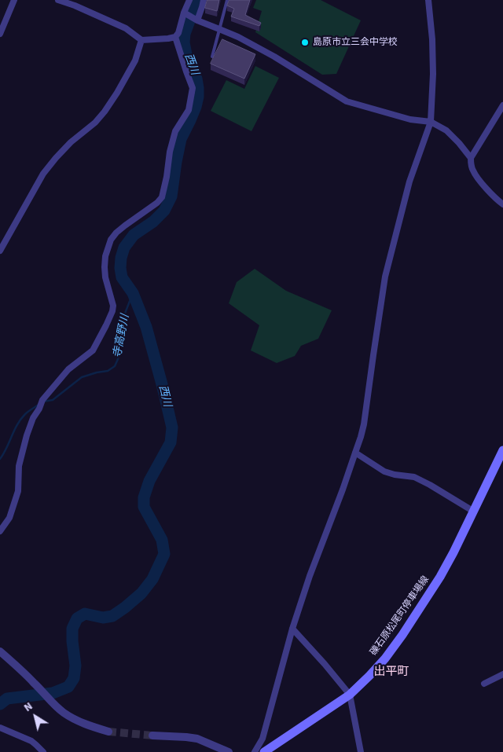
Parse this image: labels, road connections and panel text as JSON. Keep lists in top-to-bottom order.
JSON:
{
  "streets": {
    "main road": ["礫石原松尾町停車場線"]
  },
  "districts": ["出平町"],
  "water": ["西川", "寺高野川"],
  "places": ["島原市立三会中学校"],
  "north": "top left"
}
